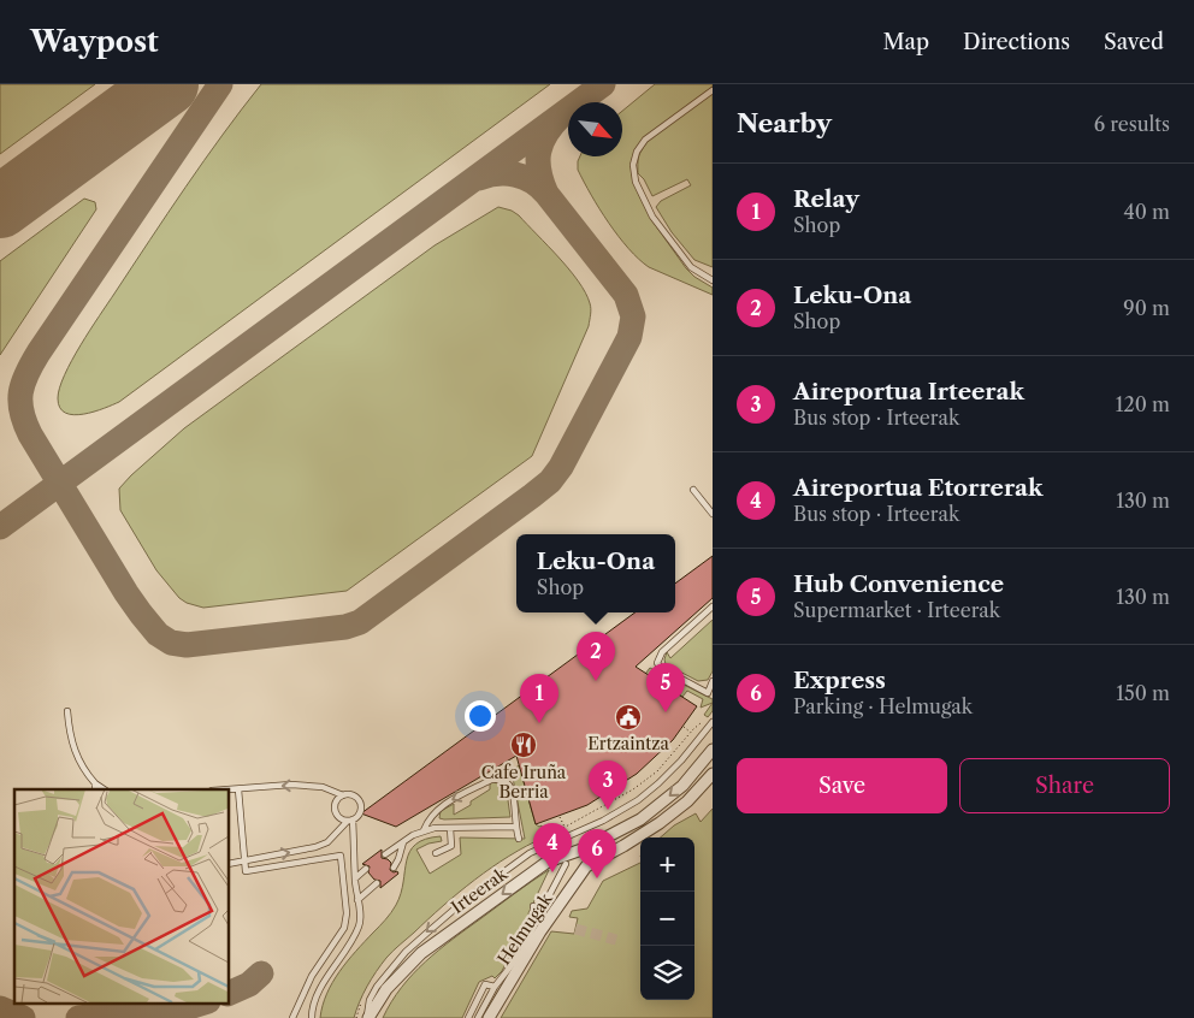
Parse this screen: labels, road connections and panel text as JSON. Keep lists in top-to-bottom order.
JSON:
{
  "streets": {
    "street": ["Irteerak", "Helmugak"]
  },
  "one_way": ["Irteerak"],
  "places": {
    "public building": ["Ertzaintza"],
    "restaurant": ["Cafe Iruña Berria"]
  },
  "north": "bottom right",
  "page": {
    "header": "Waypost",
    "nav": ["Map", "Directions", "Saved"],
    "heading": ["Nearby", "6 results"],
    "list": [
      {
        "mark": "1",
        "name": "Relay",
        "note": "Shop",
        "value": "40 m"
      },
      {
        "mark": "2",
        "name": "Leku-Ona",
        "note": "Shop",
        "value": "90 m"
      },
      {
        "mark": "3",
        "name": "Aireportua Irteerak",
        "note": "Bus stop · Irteerak",
        "value": "120 m"
      },
      {
        "mark": "4",
        "name": "Aireportua Etorrerak",
        "note": "Bus stop · Irteerak",
        "value": "130 m"
      },
      {
        "mark": "5",
        "name": "Hub Convenience",
        "note": "Supermarket · Irteerak",
        "value": "130 m"
      },
      {
        "mark": "6",
        "name": "Express",
        "note": "Parking · Helmugak",
        "value": "150 m"
      }
    ],
    "popup": ["Leku-Ona", "Shop"],
    "pins": [
      "2",
      "5",
      "1",
      "3",
      "4",
      "6"
    ],
    "buttons": ["Save", "Share"],
    "map_buttons": ["+", "−"]
  }
}
